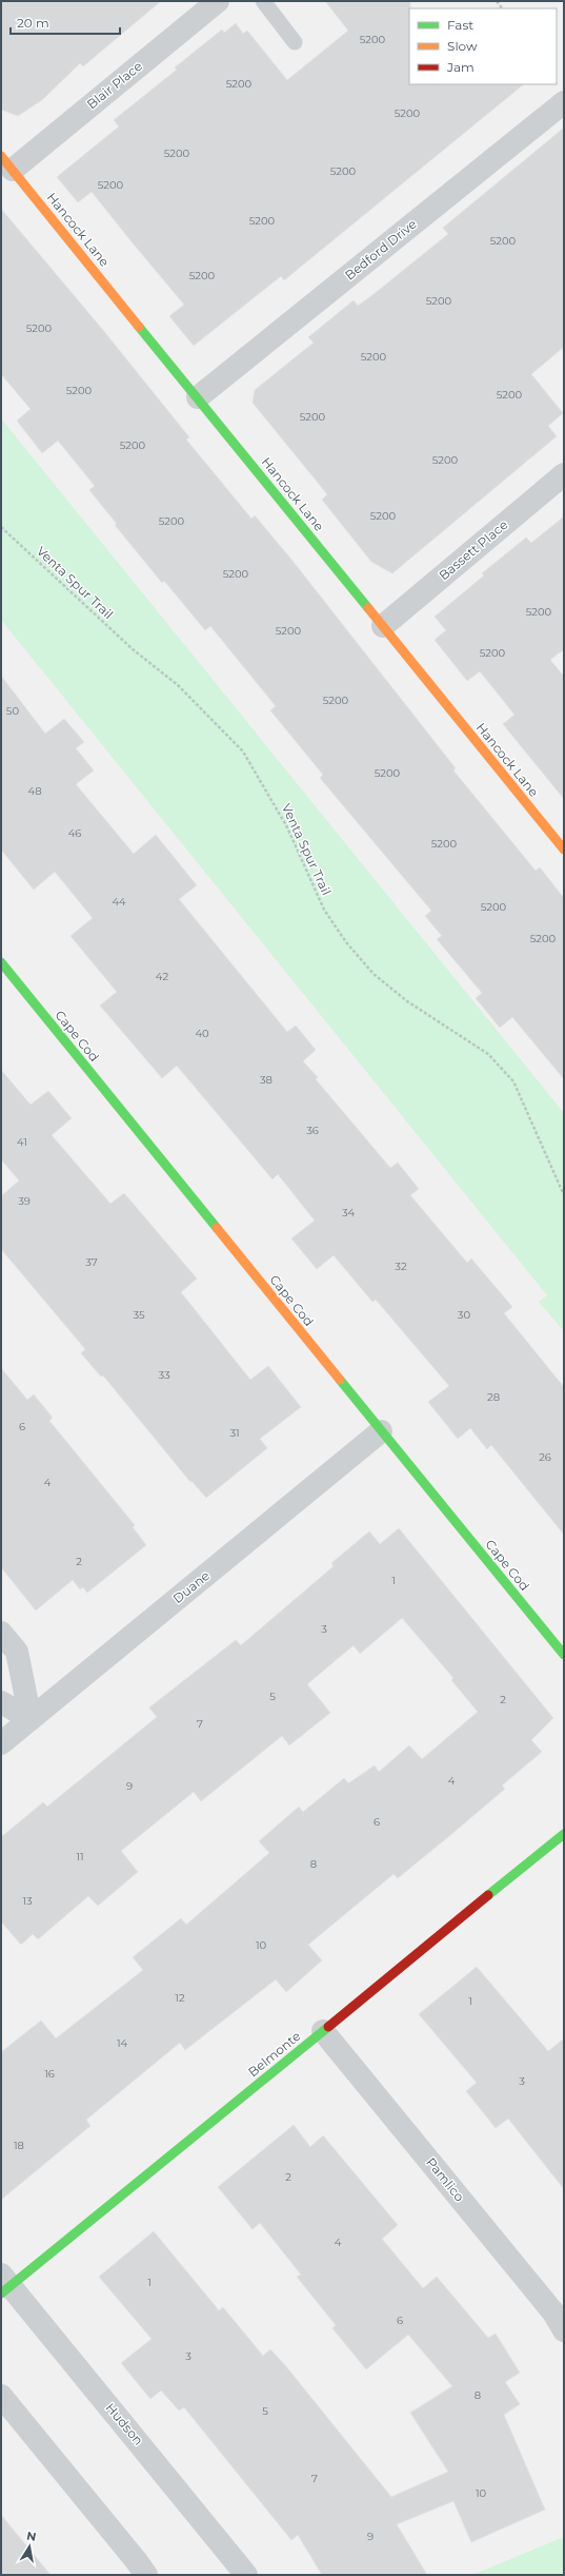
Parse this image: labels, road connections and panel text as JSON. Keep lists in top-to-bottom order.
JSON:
{
  "streets": {
    "street": [
      "Blair Place",
      "Hancock Lane",
      "Bedford Drive",
      "Bassett Place",
      "Cape Cod",
      "Duane",
      "Belmonte",
      "Pamlico",
      "Hudson"
    ],
    "path": ["Venta Spur Trail"]
  },
  "crossings": [
    ["Blair Place", "Hancock Lane"],
    ["Hancock Lane", "Bedford Drive"],
    ["Hancock Lane", "Bassett Place"],
    ["Cape Cod", "Duane"],
    ["Belmonte", "Pamlico"],
    ["Belmonte", "Hudson"]
  ],
  "house_numbers": [
    "5200",
    "5200",
    "5200",
    "5200",
    "5200",
    "5200",
    "5200",
    "5200",
    "5200",
    "5200",
    "5200",
    "5200",
    "5200",
    "5200",
    "5200",
    "5200",
    "5200",
    "5200",
    "5200",
    "5200",
    "5200",
    "5200",
    "5200",
    "5200",
    "50",
    "5200",
    "48",
    "46",
    "5200",
    "44",
    "5200",
    "5200",
    "42",
    "40",
    "38",
    "36",
    "41",
    "39",
    "34",
    "37",
    "32",
    "35",
    "30",
    "33",
    "28",
    "6",
    "31",
    "26",
    "4",
    "2",
    "1",
    "3",
    "5",
    "2",
    "7",
    "4",
    "9",
    "6",
    "11",
    "8",
    "13",
    "10",
    "12",
    "1",
    "14",
    "16",
    "3",
    "18",
    "2",
    "4",
    "1",
    "6",
    "3",
    "8",
    "5",
    "7",
    "10",
    "9"
  ],
  "legend": ["Fast", "Slow", "Jam"],
  "scale_bar": "20 m",
  "north": "top"
}
